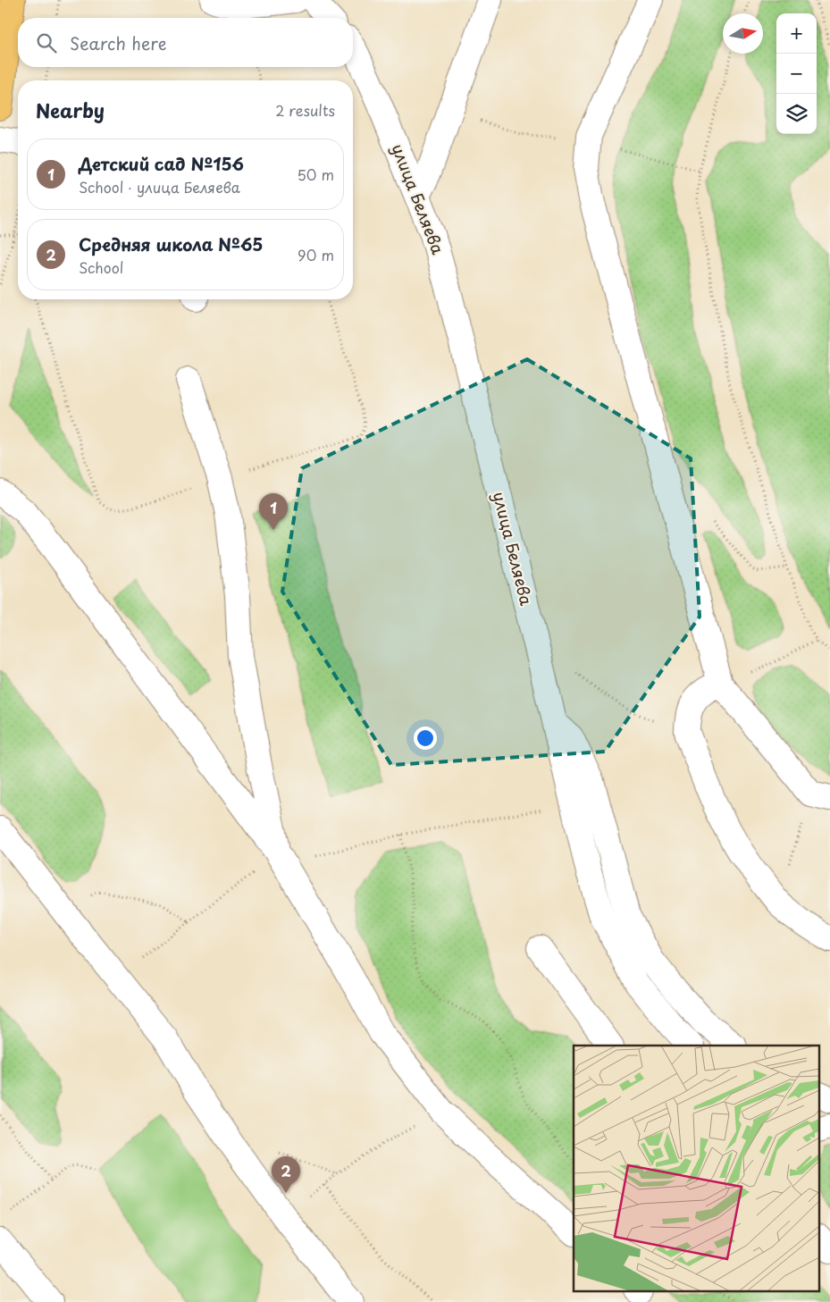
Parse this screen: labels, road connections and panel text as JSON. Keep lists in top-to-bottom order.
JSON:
{
  "streets": {
    "street": ["улица Беляева"]
  },
  "north": "right",
  "page": {
    "map_buttons": ["+", "−"],
    "search": "Search here",
    "heading": ["Nearby", "2 results"],
    "list": [
      {
        "mark": "1",
        "name": "Детский сад №156",
        "note": "School · улица Беляева",
        "value": "50 m"
      },
      {
        "mark": "2",
        "name": "Средняя школа №65",
        "note": "School",
        "value": "90 m"
      }
    ],
    "pins": ["1", "2"]
  }
}
